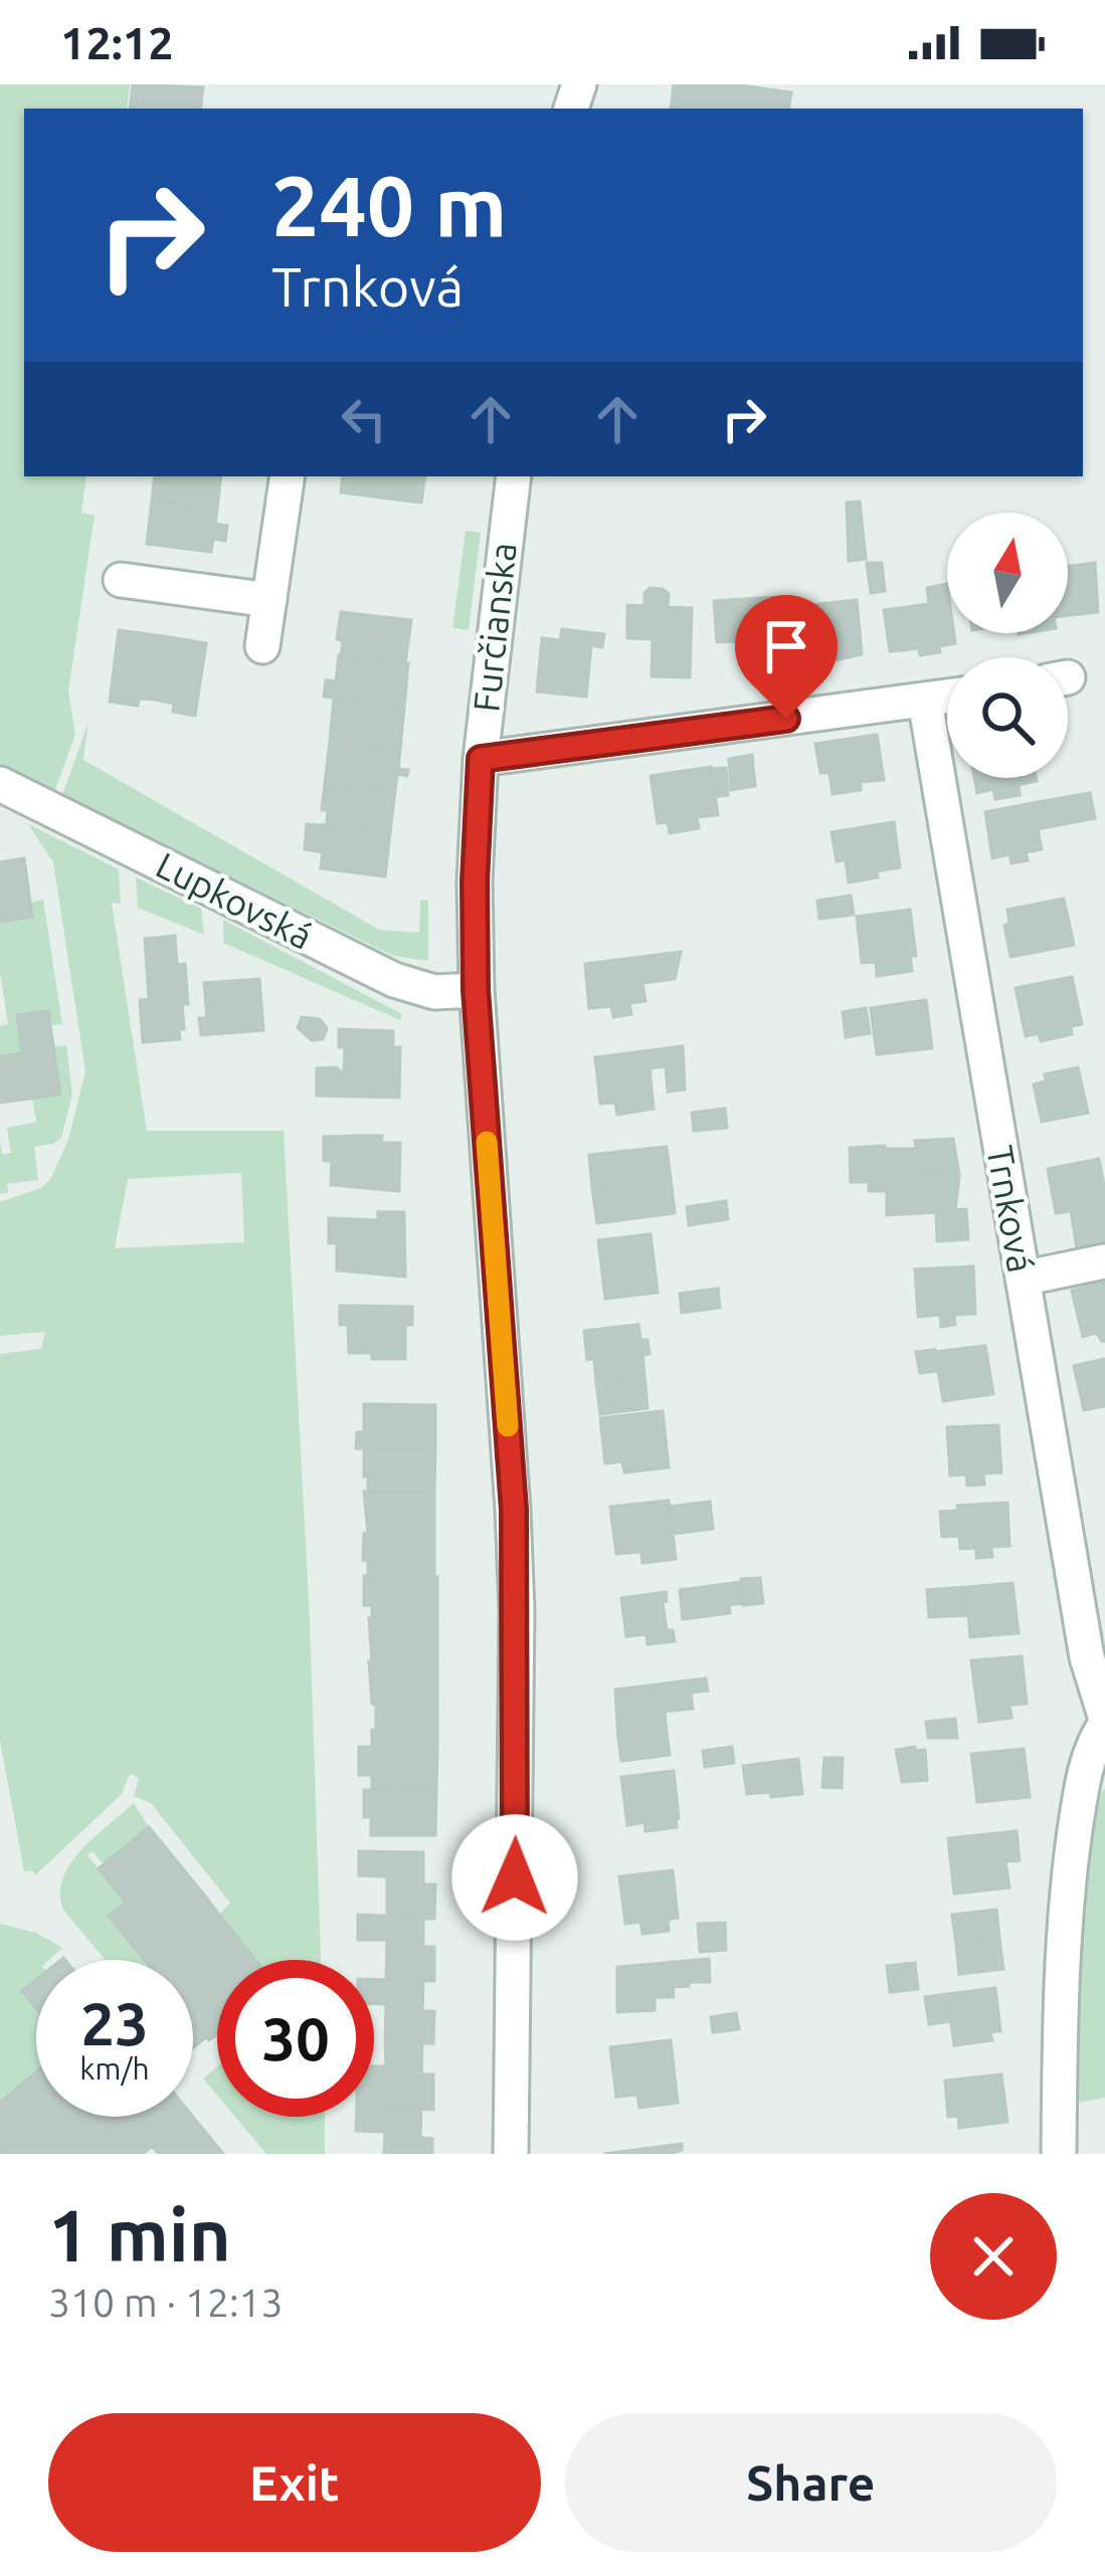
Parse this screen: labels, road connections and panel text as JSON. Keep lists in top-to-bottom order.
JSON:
{
  "streets": {
    "street": ["Furčianska", "Lupkovská", "Trnková"]
  },
  "crossings": [
    ["Furčianska", "Lupkovská"]
  ],
  "north": "top",
  "page": {
    "status": "12:12",
    "turn": ["240 m", "Trnková"],
    "speed": "23 km/h",
    "limit": "30",
    "heading": ["1 min", "310 m · 12:13"],
    "buttons": ["Exit", "Share"]
  }
}
